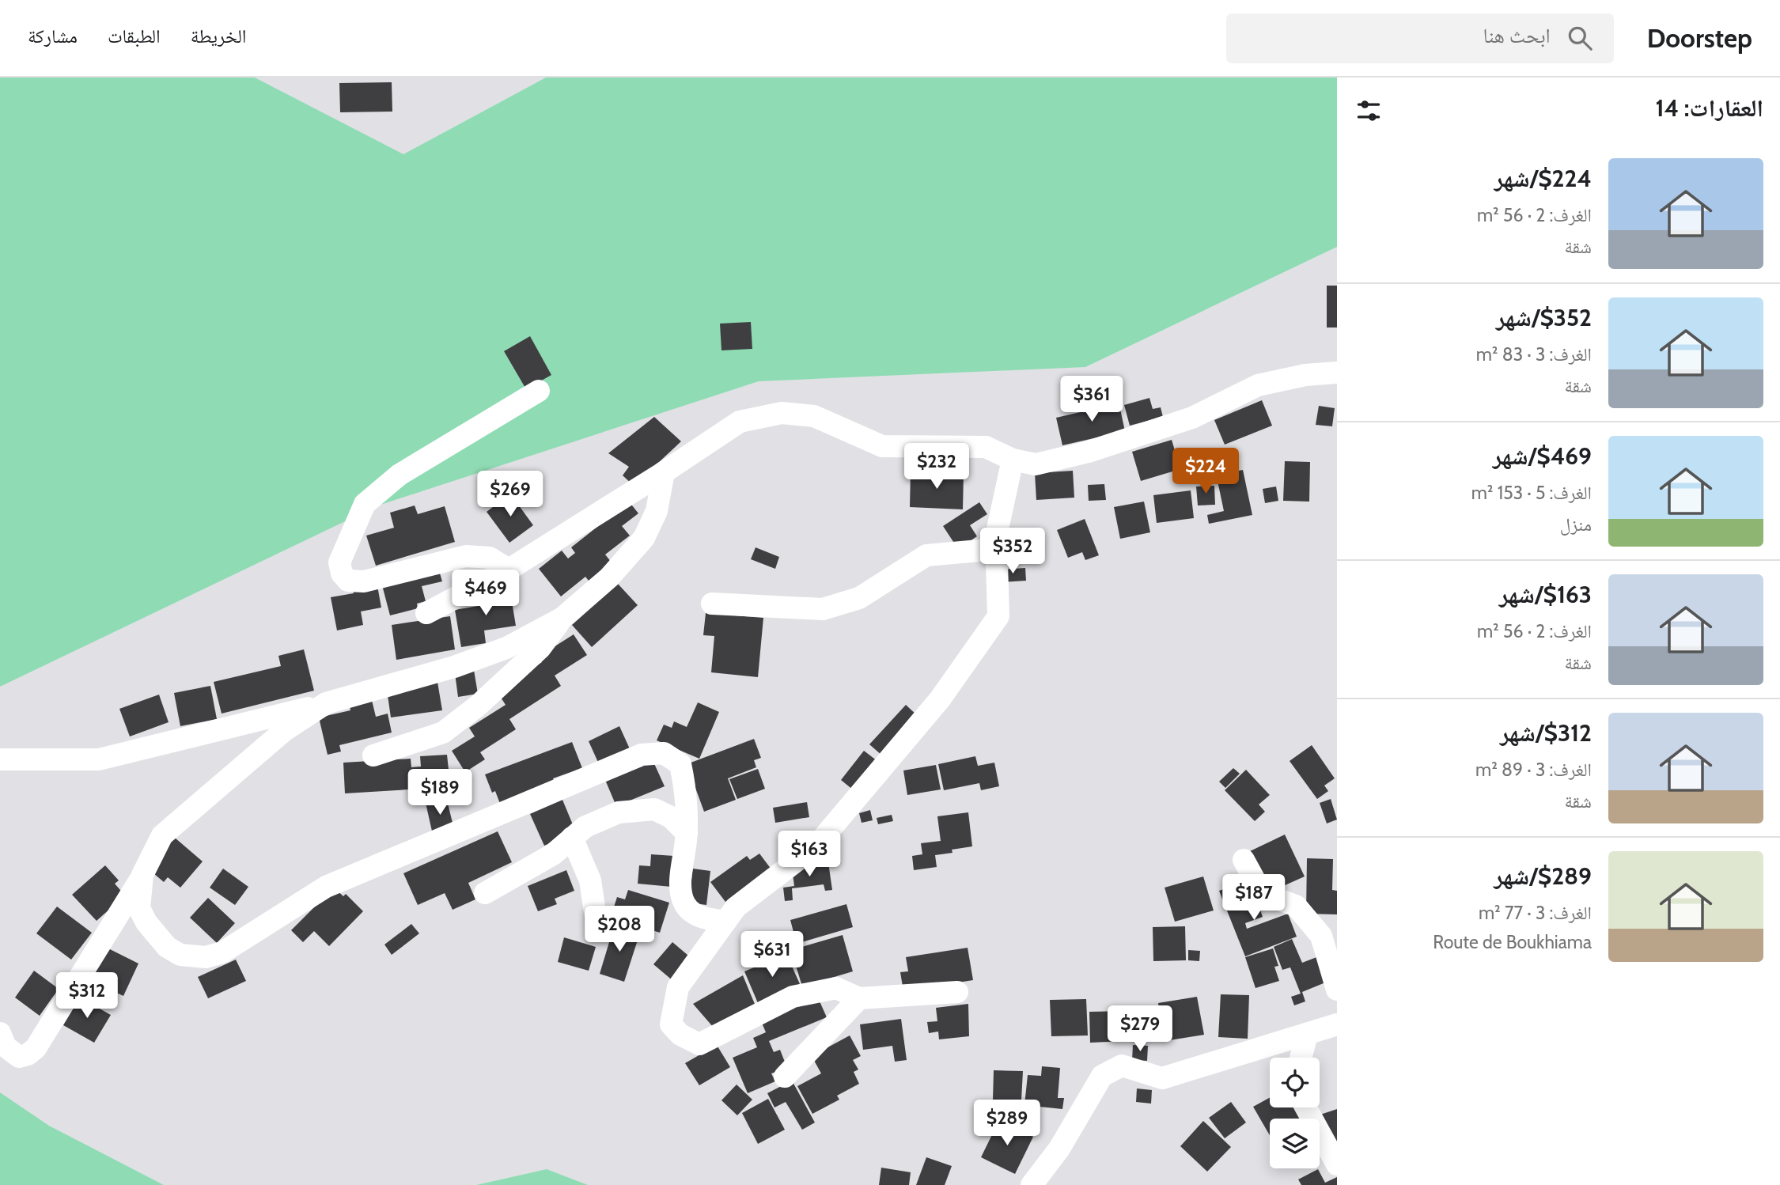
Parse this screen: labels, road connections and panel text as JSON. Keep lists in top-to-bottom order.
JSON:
{
  "page": {
    "header": "Doorstep",
    "search": "ابحث هنا",
    "nav": ["الخريطة", "الطبقات", "مشاركة"],
    "heading": "العقارات: 14",
    "list": [
      {
        "name": "$224/شهر",
        "note": "الغرف: 2 · 56 m² · شقة"
      },
      {
        "name": "$352/شهر",
        "note": "الغرف: 3 · 83 m² · شقة"
      },
      {
        "name": "$469/شهر",
        "note": "الغرف: 5 · 153 m² · منزل"
      },
      {
        "name": "$163/شهر",
        "note": "الغرف: 2 · 56 m² · شقة"
      },
      {
        "name": "$312/شهر",
        "note": "الغرف: 3 · 89 m² · شقة"
      },
      {
        "name": "$289/شهر",
        "note": "الغرف: 3 · 77 m² · Route de Boukhiama"
      }
    ],
    "price": [
      "$361",
      "$232",
      "$224",
      "$269",
      "$352",
      "$469",
      "$189",
      "$163",
      "$187",
      "$208",
      "$631",
      "$312",
      "$279",
      "$289"
    ]
  }
}
